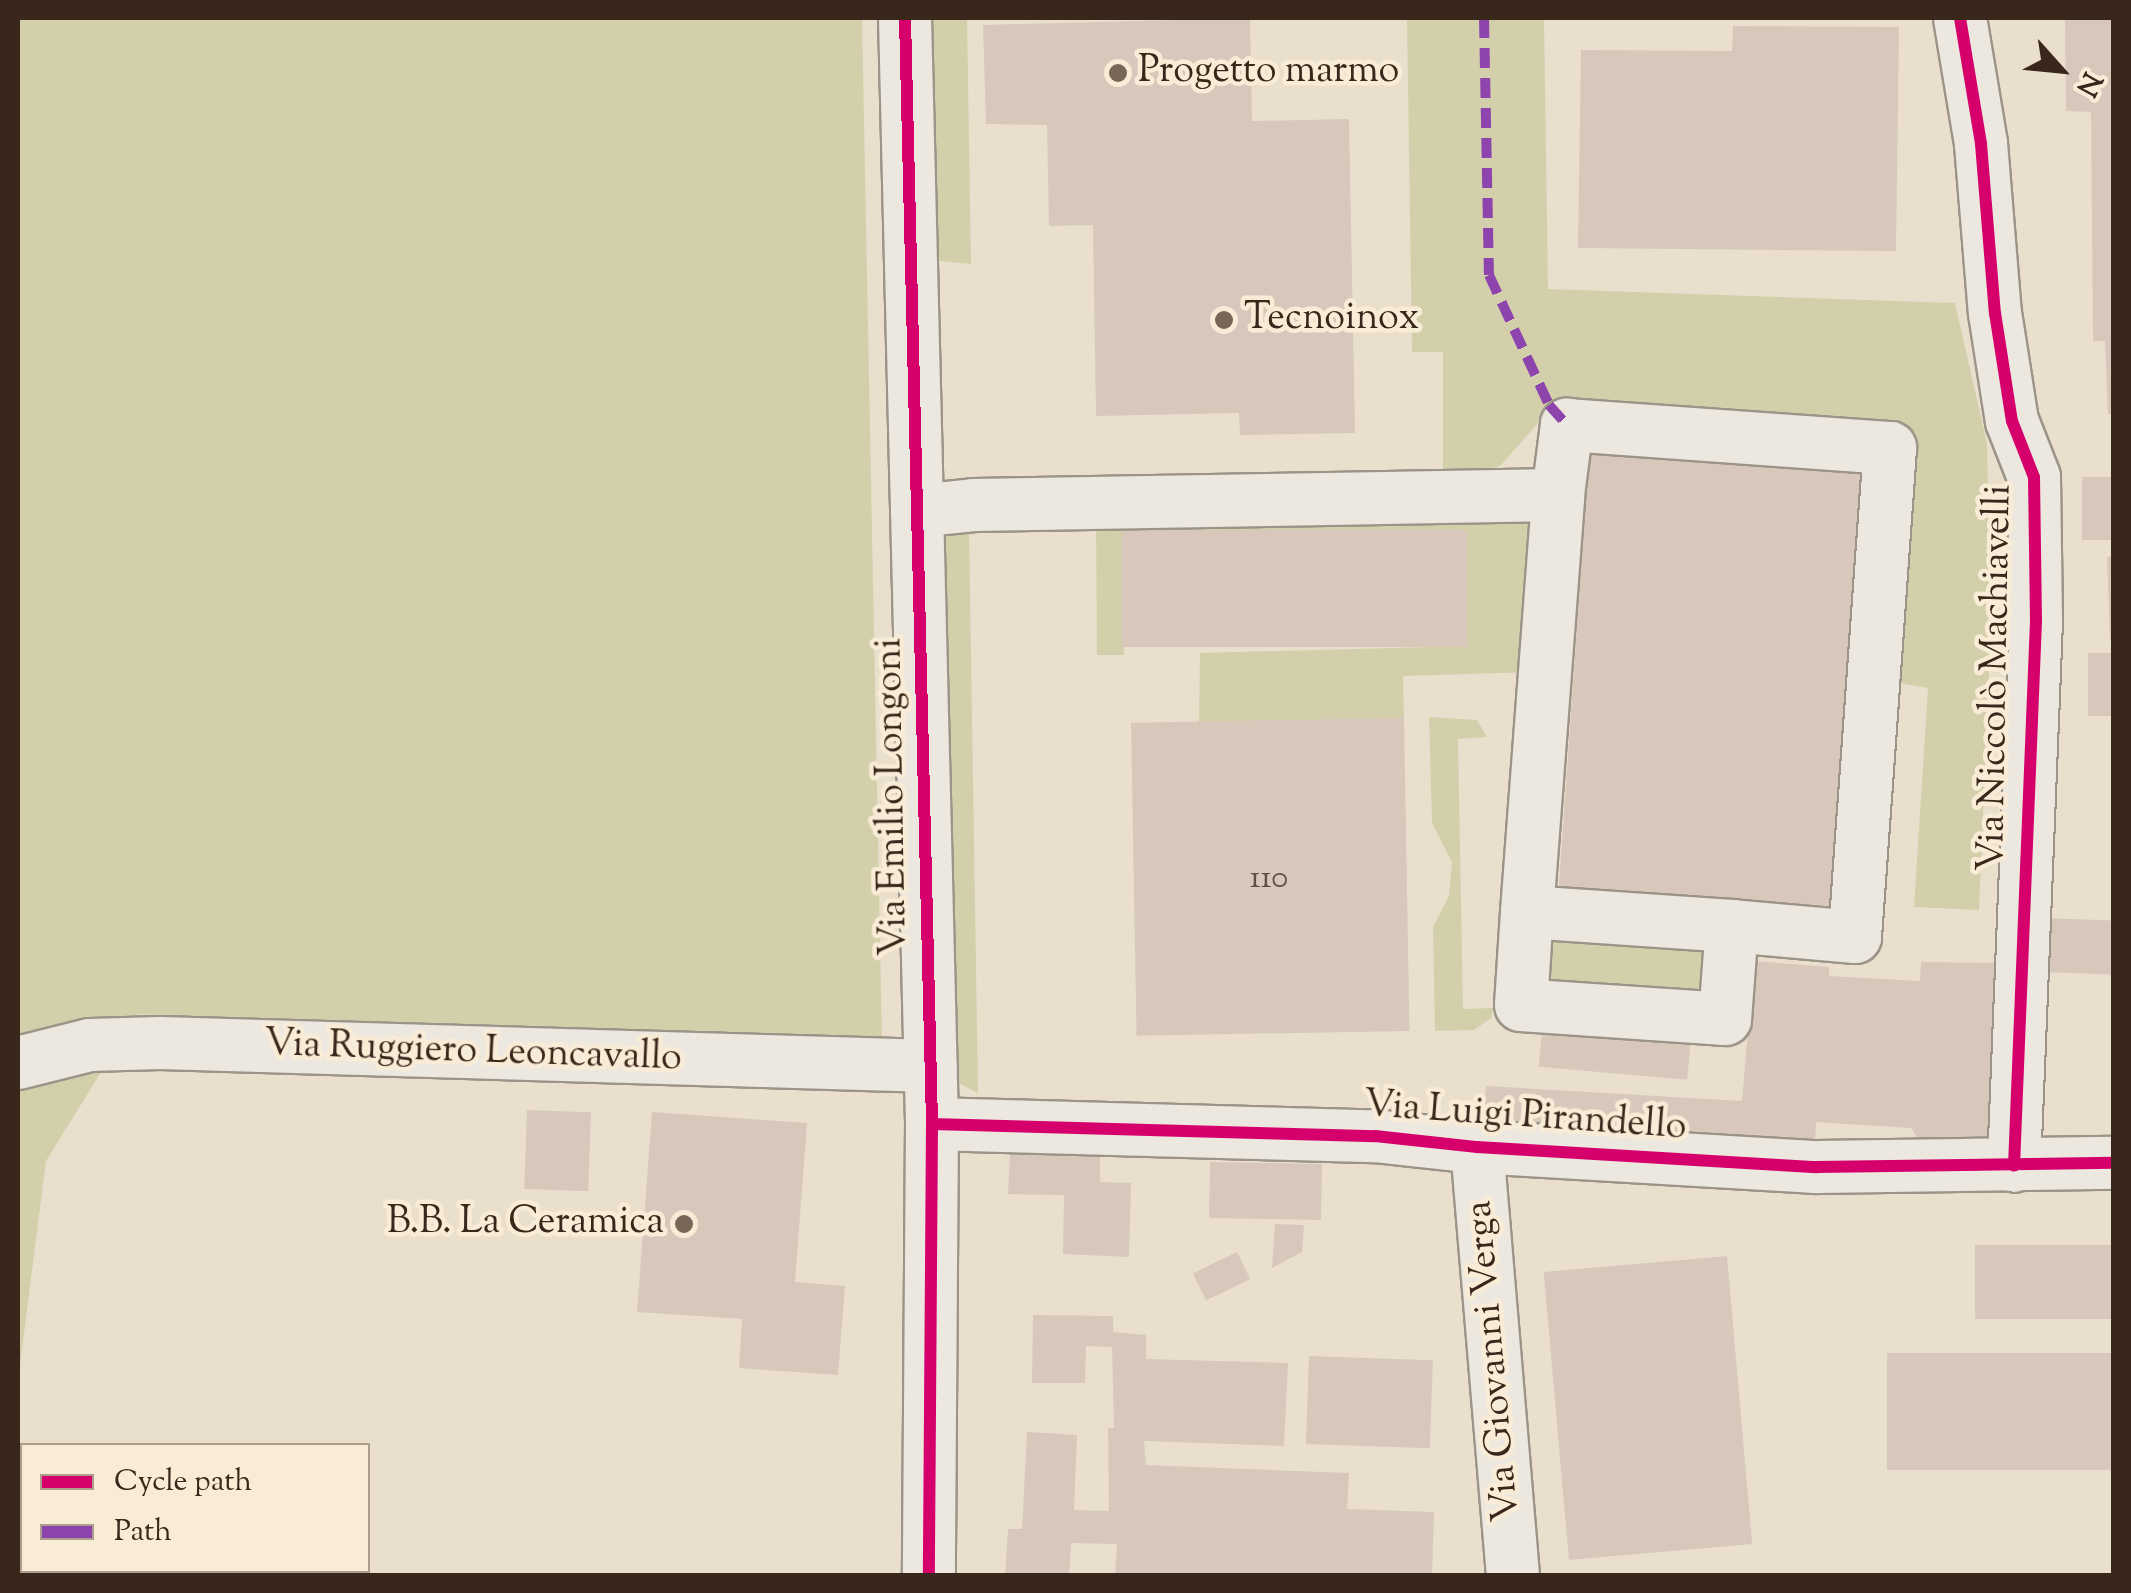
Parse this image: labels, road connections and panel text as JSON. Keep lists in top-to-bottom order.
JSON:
{
  "streets": {
    "street": [
      "Via Niccolò Machiavelli",
      "Via Emilio Longoni",
      "Via Ruggiero Leoncavallo",
      "Via Luigi Pirandello",
      "Via Giovanni Verga"
    ]
  },
  "crossings": [
    ["Via Niccolò Machiavelli", "Via Luigi Pirandello"],
    ["Via Emilio Longoni", "Via Ruggiero Leoncavallo"],
    ["Via Emilio Longoni", "Via Luigi Pirandello"],
    ["Via Luigi Pirandello", "Via Giovanni Verga"]
  ],
  "places": ["Progetto marmo", "Tecnoinox", "B.B. La Ceramica"],
  "house_numbers": ["110"],
  "legend": ["Cycle path", "Path"],
  "north": "bottom right"
}
